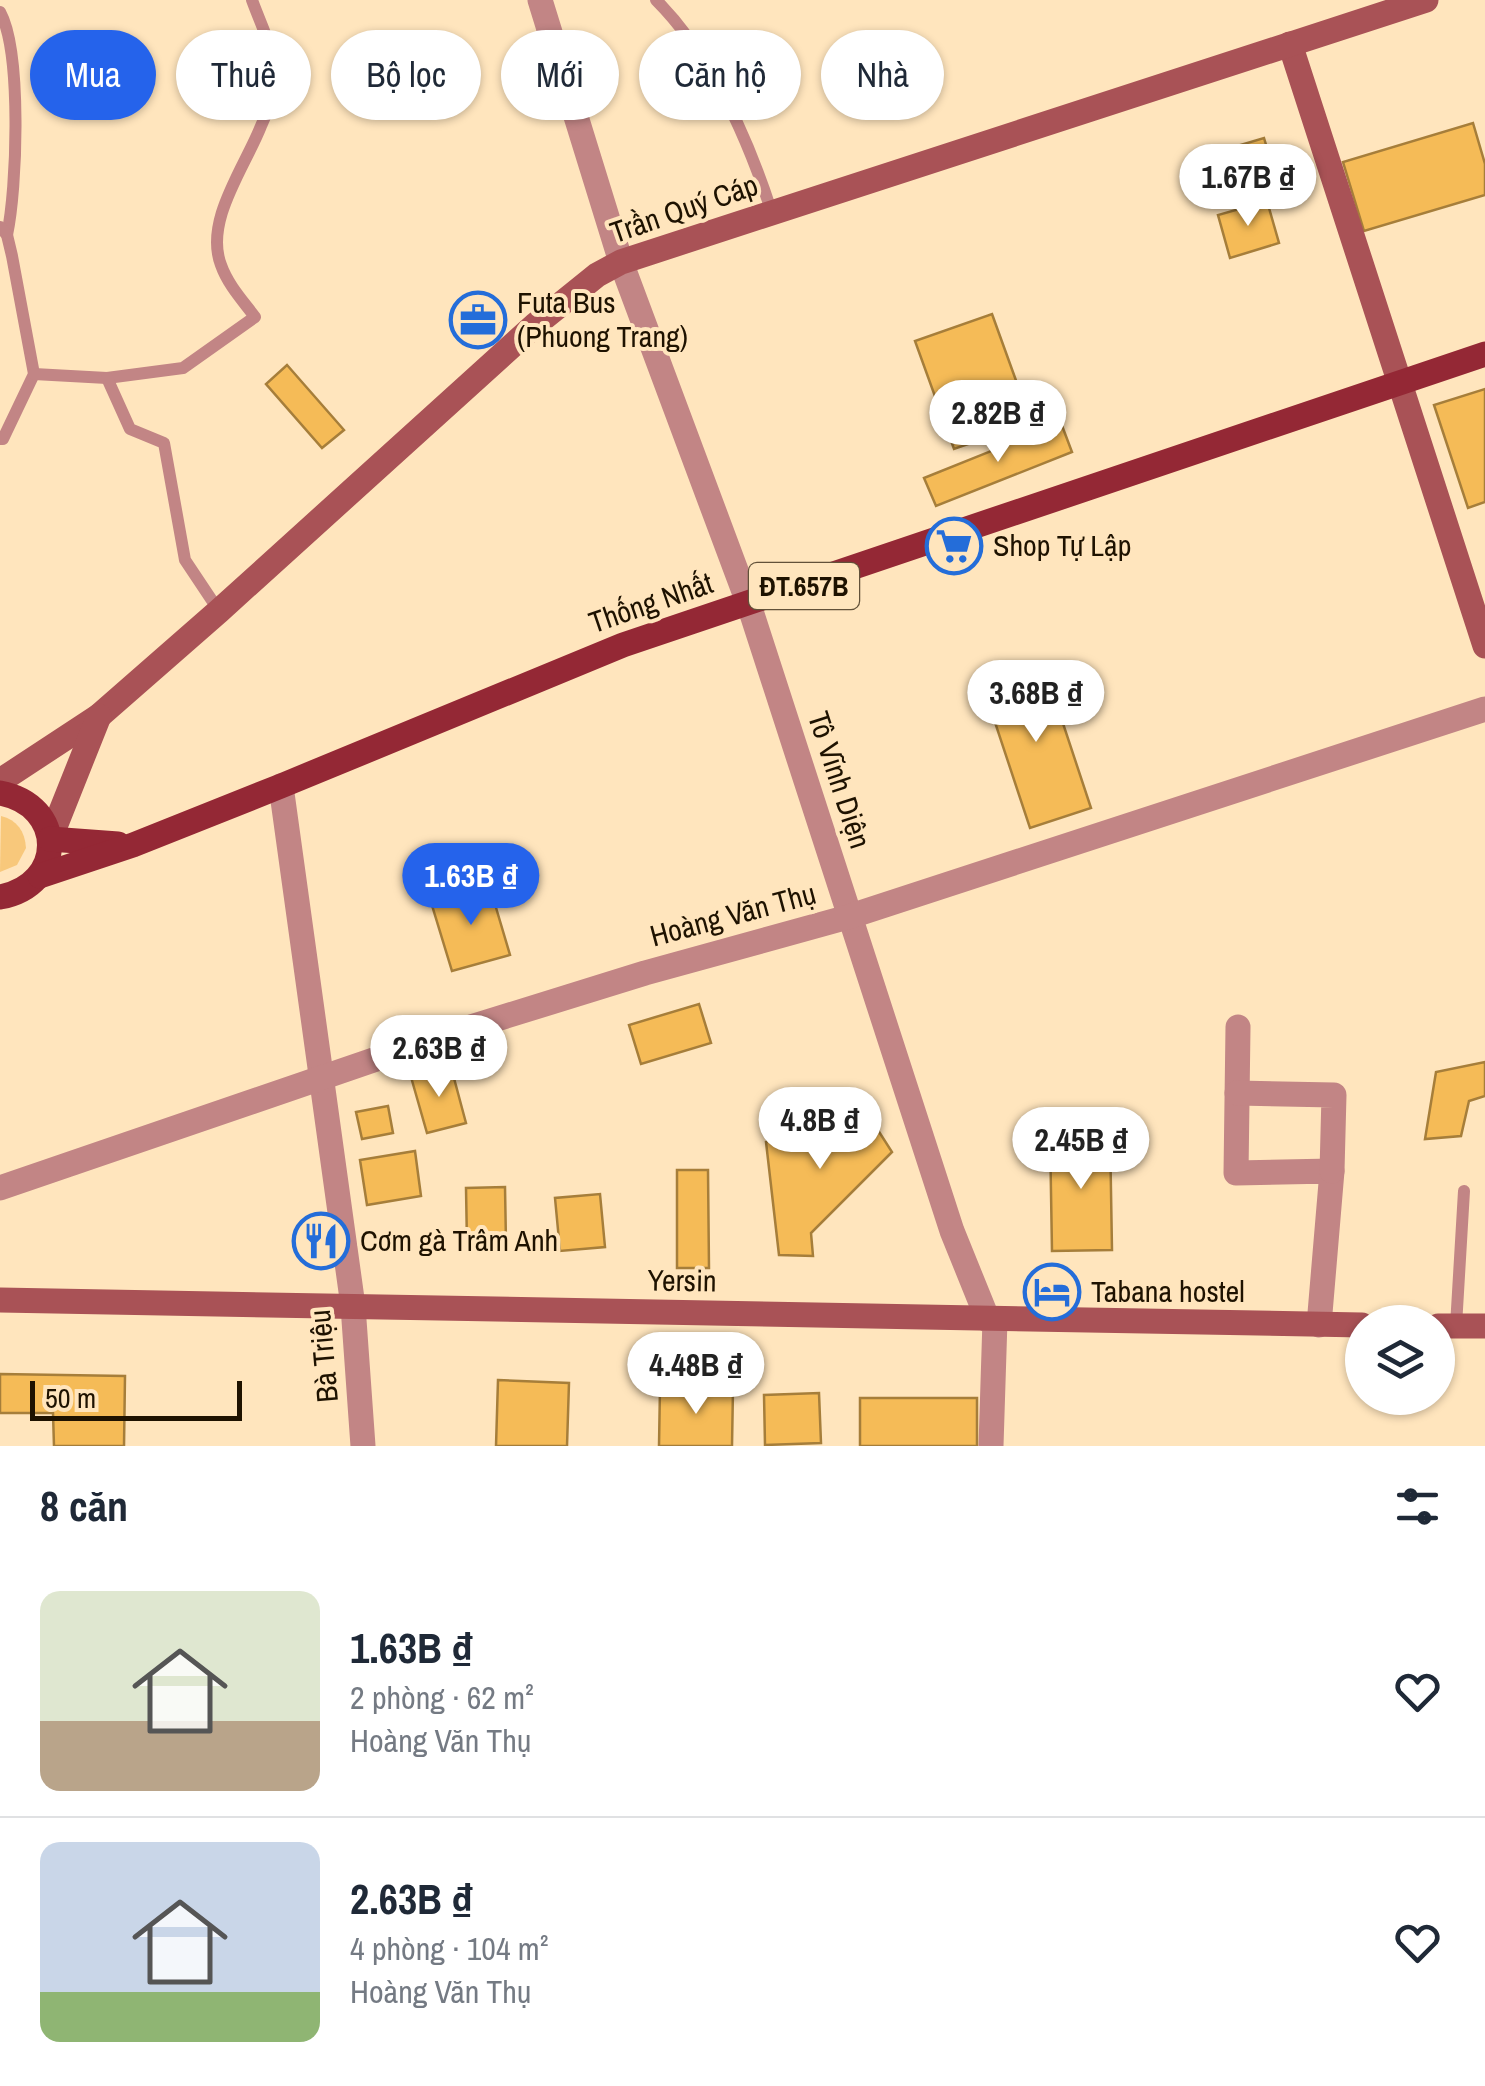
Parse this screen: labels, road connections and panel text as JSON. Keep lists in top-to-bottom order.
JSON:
{
  "streets": {
    "main road": ["ĐT.657B", "Thống Nhất"],
    "street": [
      "Trần Quý Cáp",
      "Tô Vĩnh Diện",
      "Hoàng Văn Thụ",
      "Yersin",
      "Bà Triệu"
    ]
  },
  "crossings": [
    ["Trần Quý Cáp", "Thống Nhất"],
    ["Trần Quý Cáp", "Tô Vĩnh Diện"],
    ["Thống Nhất", "Tô Vĩnh Diện"],
    ["Thống Nhất", "Bà Triệu"],
    ["Tô Vĩnh Diện", "Hoàng Văn Thụ"],
    ["Tô Vĩnh Diện", "Yersin"],
    ["Hoàng Văn Thụ", "Bà Triệu"],
    ["Yersin", "Bà Triệu"]
  ],
  "places": {
    "office": ["Futa Bus (Phuong Trang)"],
    "supermarket": ["Shop Tự Lập"],
    "restaurant": ["Cơm gà Trâm Anh"],
    "hotel": ["Tabana hostel"]
  },
  "scale_bar": "50 m",
  "page": {
    "chip": [
      "Mua",
      "Thuê",
      "Bộ lọc",
      "Mới",
      "Căn hộ",
      "Nhà"
    ],
    "price": [
      "1.67B ₫",
      "2.82B ₫",
      "3.68B ₫",
      "1.63B ₫",
      "2.63B ₫",
      "4.8B ₫",
      "2.45B ₫",
      "4.48B ₫"
    ],
    "scale": "50 m",
    "heading": "8 căn",
    "list": [
      {
        "name": "1.63B ₫",
        "note": "2 phòng · 62 m² · Hoàng Văn Thụ"
      },
      {
        "name": "2.63B ₫",
        "note": "4 phòng · 104 m² · Hoàng Văn Thụ"
      }
    ]
  }
}
